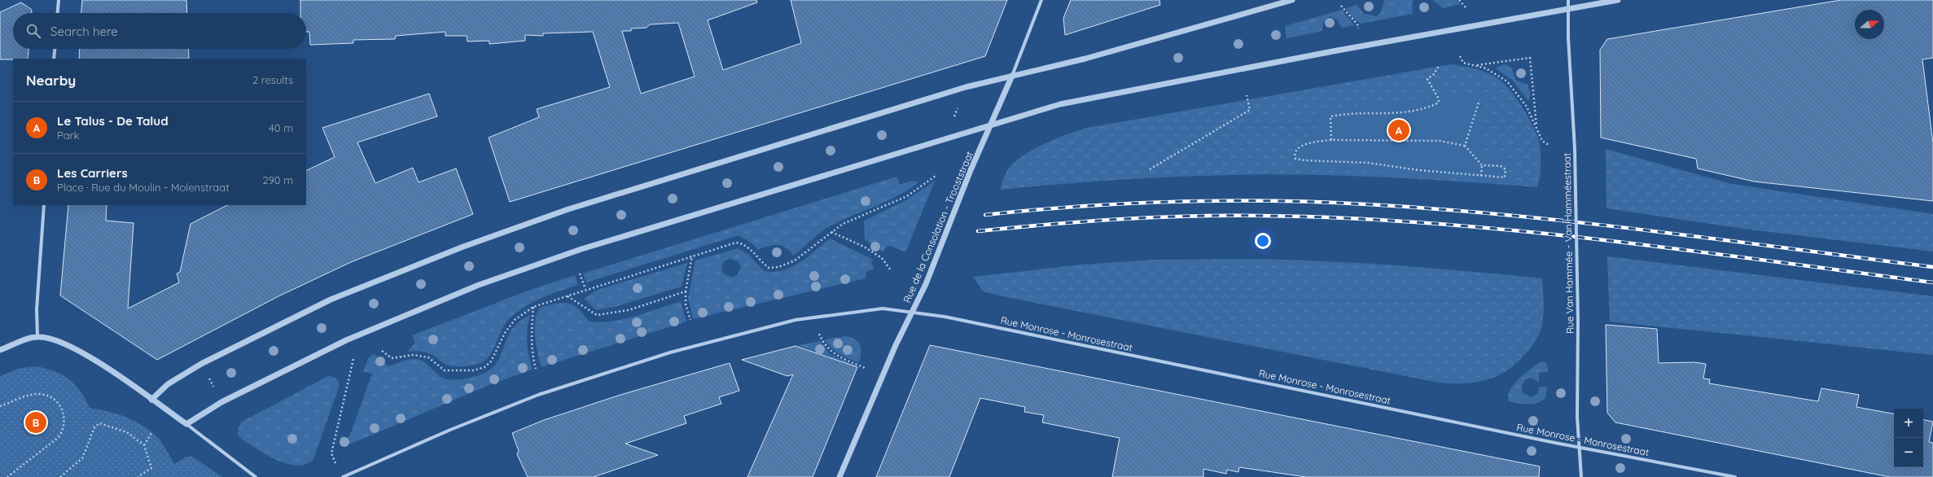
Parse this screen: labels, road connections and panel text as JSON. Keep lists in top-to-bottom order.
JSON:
{
  "streets": {
    "street": ["Rue de la Consolation - Trooststraat", "Rue Van Hammée - Van Hamméestraat", "Rue Monrose - Monrosestraat"]
  },
  "crossings": [
    ["Rue de la Consolation - Trooststraat", "Rue Monrose - Monrosestraat"],
    ["Rue Van Hammée - Van Hamméestraat", "Rue Monrose - Monrosestraat"]
  ],
  "north": "right",
  "page": {
    "search": "Search here",
    "heading": ["Nearby", "2 results"],
    "list": [
      {
        "mark": "A",
        "name": "Le Talus - De Talud",
        "note": "Park",
        "value": "40 m"
      },
      {
        "mark": "B",
        "name": "Les Carriers",
        "note": "Place · Rue du Moulin - Molenstraat",
        "value": "290 m"
      }
    ],
    "pins": ["A", "B"],
    "map_buttons": ["+", "−"]
  }
}
